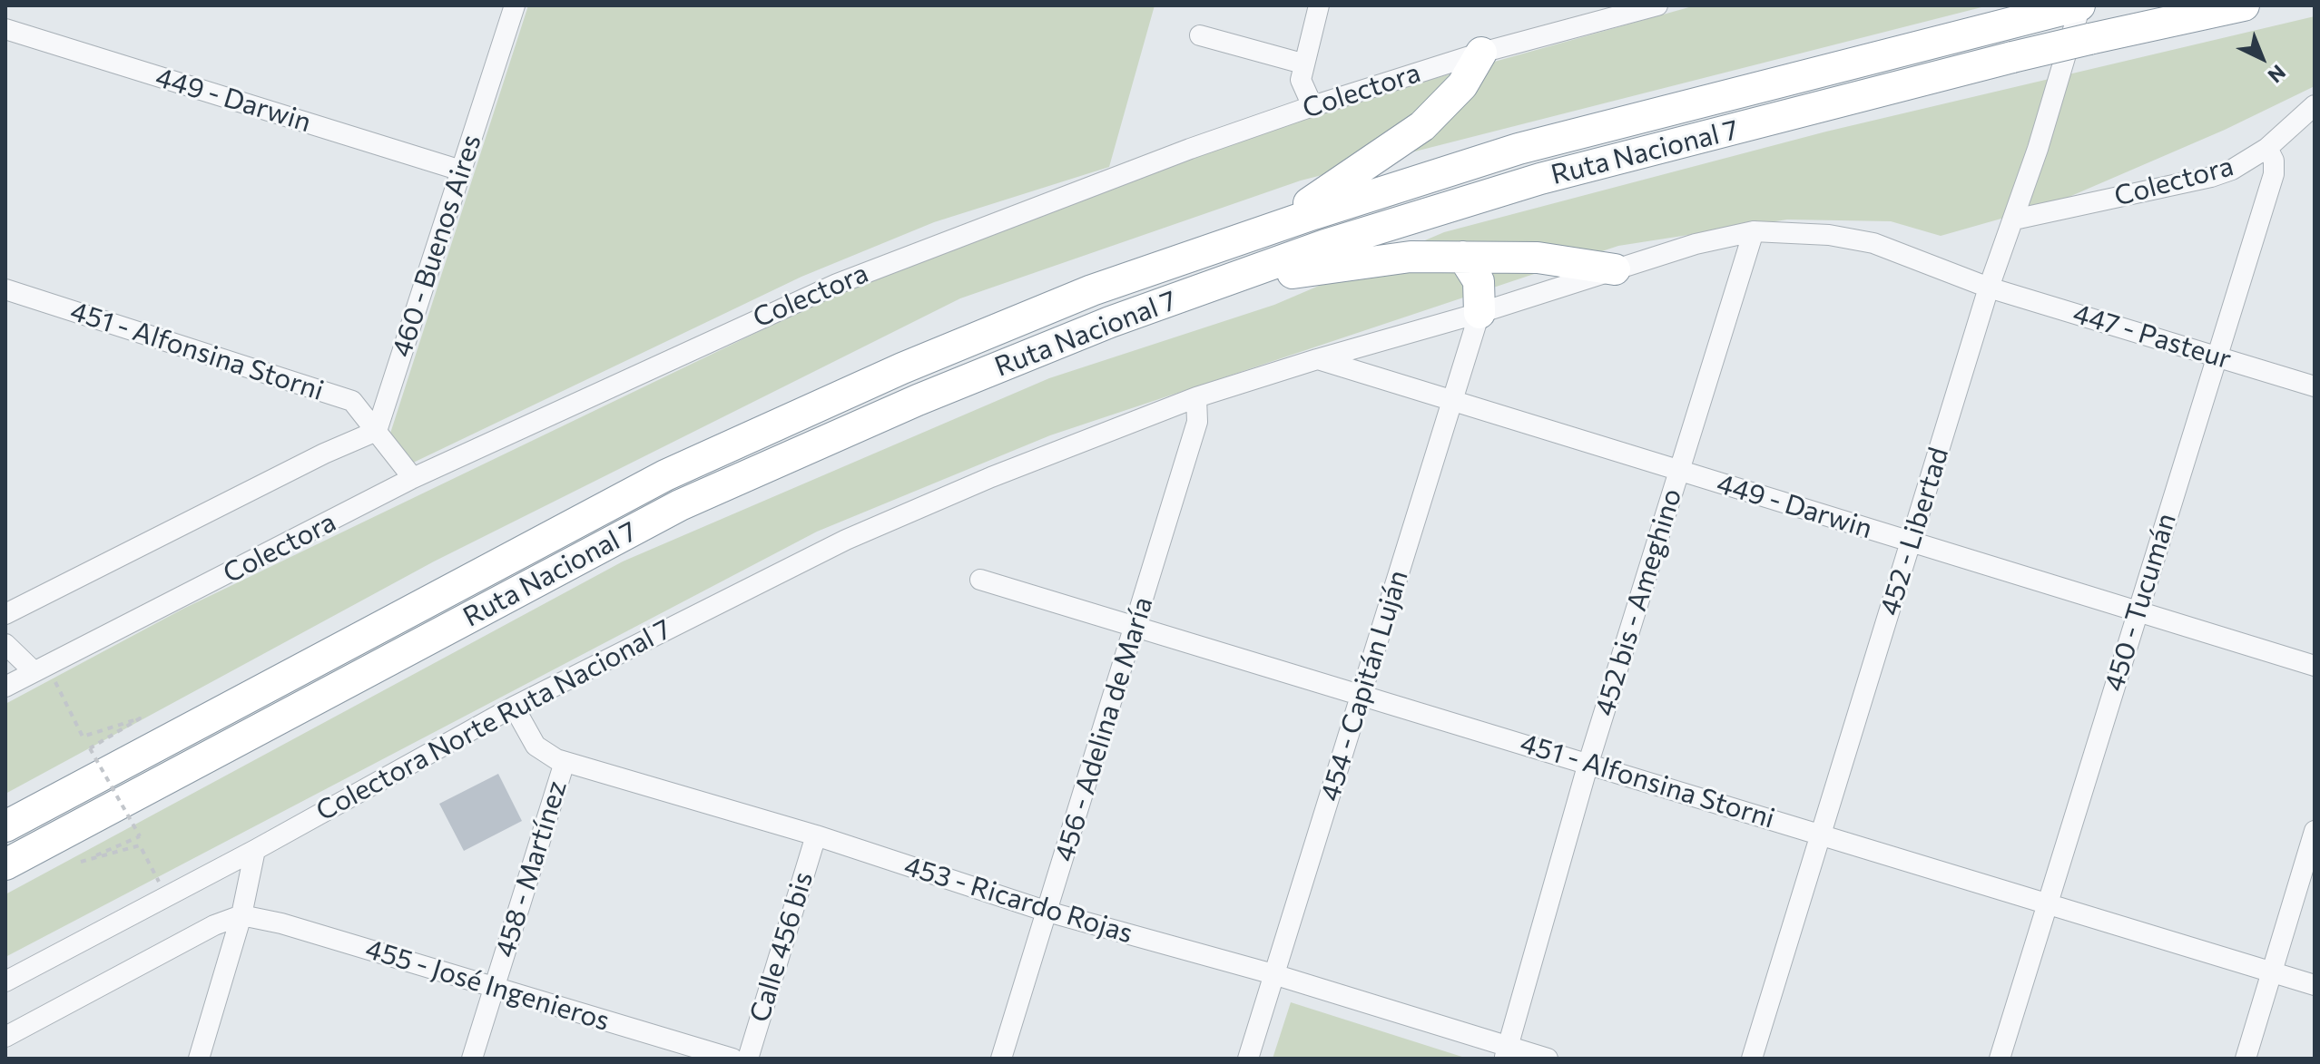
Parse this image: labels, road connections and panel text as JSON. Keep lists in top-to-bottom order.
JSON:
{
  "streets": {
    "highway": ["Ruta Nacional 7"],
    "street": [
      "Colectora",
      "449 - Darwin",
      "460 - Buenos Aires",
      "447 - Pasteur",
      "451 - Alfonsina Storni",
      "452 - Libertad",
      "452 bis - Ameghino",
      "450 - Tucumán",
      "454 - Capitán Luján",
      "Colectora Norte Ruta Nacional 7",
      "456 - Adelina de María",
      "458 - Martínez",
      "453 - Ricardo Rojas",
      "Calle 456 bis",
      "455 - José Ingenieros"
    ]
  },
  "crossings": [
    ["Colectora", "452 - Libertad"],
    ["Colectora", "450 - Tucumán"],
    ["449 - Darwin", "460 - Buenos Aires"],
    ["449 - Darwin", "452 - Libertad"],
    ["449 - Darwin", "452 bis - Ameghino"],
    ["449 - Darwin", "450 - Tucumán"],
    ["449 - Darwin", "454 - Capitán Luján"],
    ["Ruta Nacional 7", "452 - Libertad"],
    ["460 - Buenos Aires", "451 - Alfonsina Storni"],
    ["447 - Pasteur", "452 - Libertad"],
    ["447 - Pasteur", "450 - Tucumán"],
    ["451 - Alfonsina Storni", "452 - Libertad"],
    ["451 - Alfonsina Storni", "452 bis - Ameghino"],
    ["451 - Alfonsina Storni", "450 - Tucumán"],
    ["451 - Alfonsina Storni", "454 - Capitán Luján"],
    ["451 - Alfonsina Storni", "456 - Adelina de María"],
    ["452 bis - Ameghino", "453 - Ricardo Rojas"],
    ["454 - Capitán Luján", "453 - Ricardo Rojas"],
    ["Colectora Norte Ruta Nacional 7", "456 - Adelina de María"],
    ["Colectora Norte Ruta Nacional 7", "453 - Ricardo Rojas"],
    ["456 - Adelina de María", "453 - Ricardo Rojas"],
    ["458 - Martínez", "453 - Ricardo Rojas"],
    ["458 - Martínez", "455 - José Ingenieros"],
    ["453 - Ricardo Rojas", "Calle 456 bis"]
  ],
  "north": "bottom right"
}
